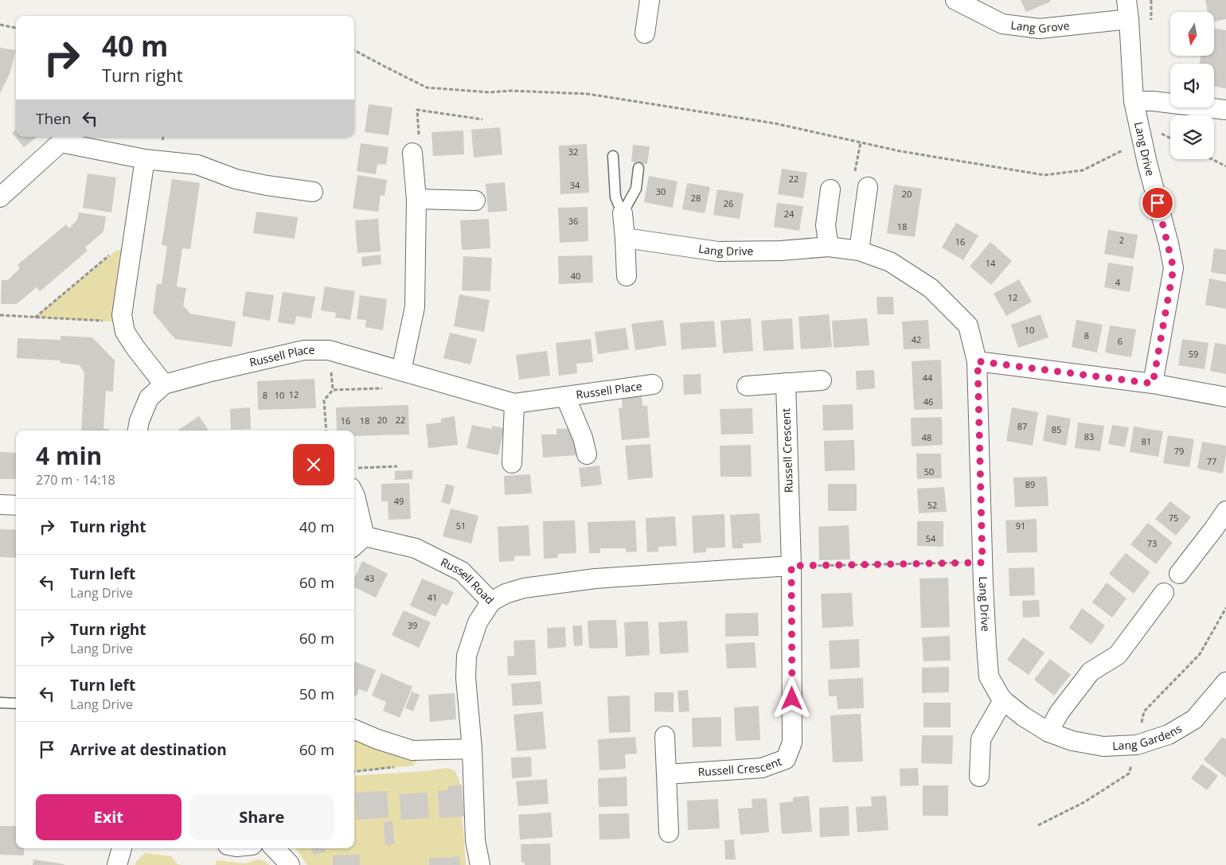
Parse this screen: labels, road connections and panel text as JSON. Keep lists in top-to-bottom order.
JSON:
{
  "streets": {
    "street": [
      "Lang Grove",
      "Lang Drive",
      "Russell Place",
      "Russell Crescent",
      "Russell Road",
      "Lang Gardens"
    ]
  },
  "crossings": [
    ["Lang Grove", "Lang Drive"],
    ["Lang Drive", "Lang Gardens"]
  ],
  "house_numbers": [
    "32",
    "22",
    "34",
    "30",
    "20",
    "28",
    "26",
    "24",
    "36",
    "18",
    "2",
    "16",
    "14",
    "40",
    "4",
    "12",
    "10",
    "8",
    "42",
    "6",
    "59",
    "44",
    "12",
    "8",
    "10",
    "46",
    "20",
    "22",
    "16",
    "18",
    "87",
    "85",
    "83",
    "48",
    "81",
    "79",
    "77",
    "50",
    "89",
    "49",
    "52",
    "75",
    "51",
    "91",
    "54",
    "73",
    "43",
    "41",
    "39"
  ],
  "north": "bottom",
  "page": {
    "turn": ["40 m", "Turn right"],
    "then": "Then",
    "heading": ["4 min", "270 m · 14:18"],
    "list": [
      {
        "name": "Turn right",
        "value": "40 m"
      },
      {
        "name": "Turn left",
        "note": "Lang Drive",
        "value": "60 m"
      },
      {
        "name": "Turn right",
        "note": "Lang Drive",
        "value": "60 m"
      },
      {
        "name": "Turn left",
        "note": "Lang Drive",
        "value": "50 m"
      },
      {
        "name": "Arrive at destination",
        "value": "60 m"
      }
    ],
    "buttons": ["Exit", "Share"]
  }
}
